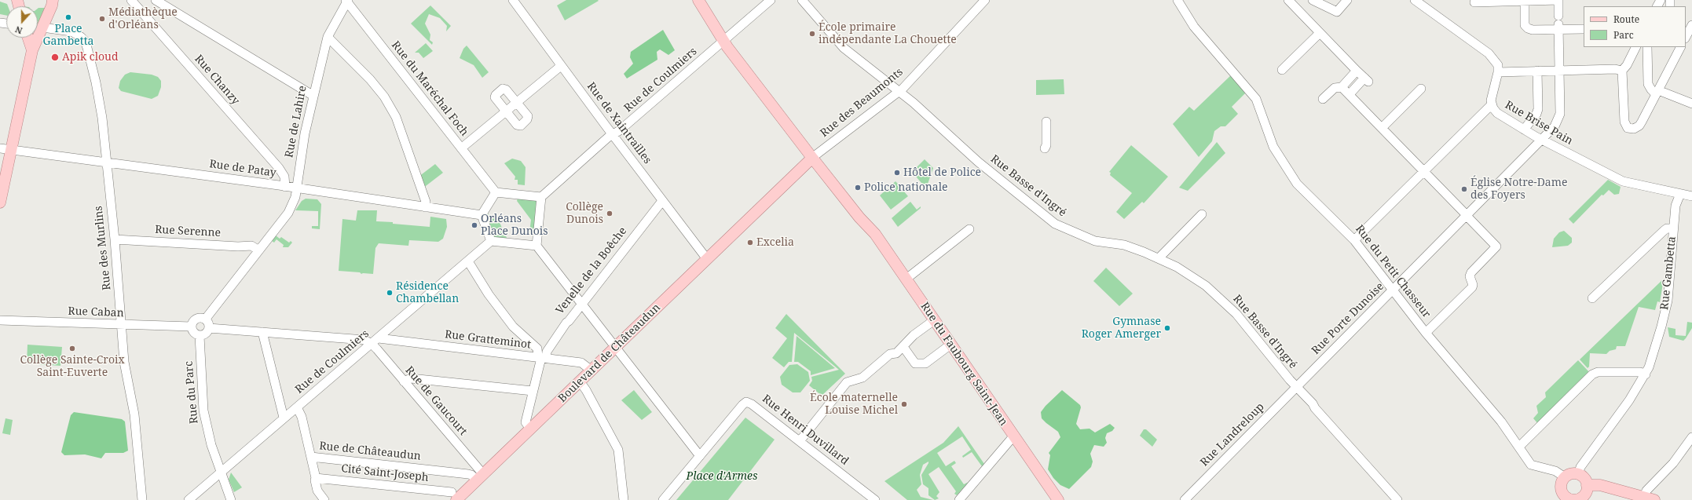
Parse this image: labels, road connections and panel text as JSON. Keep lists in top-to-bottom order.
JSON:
{
  "streets": {
    "main road": ["Boulevard de Châteaudun", "Rue du Faubourg Saint-Jean"],
    "street": [
      "Rue Chanzy",
      "Rue de Coulmiers",
      "Rue du Maréchal Foch",
      "Rue des Beaumonts",
      "Rue de Lahire",
      "Rue de Xaintrailles",
      "Rue Brise Pain",
      "Rue de Patay",
      "Rue Basse d'Ingré",
      "Rue Serenne",
      "Rue des Murlins",
      "Venelle de la Boêche",
      "Rue du Petit Chasseur",
      "Rue Gambetta",
      "Rue Caban",
      "Rue Porte Dunoise",
      "Rue Gratteminot",
      "Rue du Parc",
      "Rue de Gaucourt",
      "Rue Henri Duvillard",
      "Rue Landreloup",
      "Rue de Châteaudun",
      "Cité Saint-Joseph"
    ]
  },
  "crossings": [
    ["Rue de Coulmiers", "Rue de Xaintrailles"],
    ["Rue de Coulmiers", "Rue Gratteminot"],
    ["Rue de Coulmiers", "Rue du Faubourg Saint-Jean"],
    ["Rue de Coulmiers", "Rue du Parc"],
    ["Rue de Coulmiers", "Rue de Gaucourt"],
    ["Rue de Coulmiers", "Rue de Châteaudun"],
    ["Rue du Maréchal Foch", "Rue de Lahire"],
    ["Rue des Beaumonts", "Rue Basse d'Ingré"],
    ["Rue des Beaumonts", "Boulevard de Châteaudun"],
    ["Rue des Beaumonts", "Rue du Faubourg Saint-Jean"],
    ["Rue de Lahire", "Rue de Patay"],
    ["Rue de Lahire", "Rue Serenne"],
    ["Rue de Lahire", "Rue Caban"],
    ["Rue de Lahire", "Rue du Parc"],
    ["Rue de Xaintrailles", "Venelle de la Boêche"],
    ["Rue de Xaintrailles", "Boulevard de Châteaudun"],
    ["Rue Brise Pain", "Rue Gambetta"],
    ["Rue Brise Pain", "Rue Porte Dunoise"],
    ["Rue de Patay", "Rue des Murlins"],
    ["Rue Basse d'Ingré", "Rue Porte Dunoise"],
    ["Rue Basse d'Ingré", "Rue Landreloup"],
    ["Rue Serenne", "Rue des Murlins"],
    ["Rue des Murlins", "Rue Caban"],
    ["Venelle de la Boêche", "Rue Gratteminot"],
    ["Venelle de la Boêche", "Boulevard de Châteaudun"],
    ["Rue du Petit Chasseur", "Rue Gambetta"],
    ["Rue du Petit Chasseur", "Rue Porte Dunoise"],
    ["Rue Caban", "Rue du Parc"],
    ["Rue Porte Dunoise", "Rue Landreloup"],
    ["Rue Gratteminot", "Boulevard de Châteaudun"],
    ["Boulevard de Châteaudun", "Rue du Faubourg Saint-Jean"],
    ["Boulevard de Châteaudun", "Rue de Gaucourt"],
    ["Boulevard de Châteaudun", "Rue de Châteaudun"],
    ["Boulevard de Châteaudun", "Cité Saint-Joseph"],
    ["Rue de Gaucourt", "Rue de Châteaudun"]
  ],
  "parks": ["Place d'Armes"],
  "places": [
    "Place Gambetta",
    "Médiathèque d'Orléans",
    "École primaire indépendante La Chouette",
    "Apik cloud",
    "Hôtel de Police",
    "Police nationale",
    "Église Notre-Dame des Foyers",
    "Collège Dunois",
    "Orléans Place Dunois",
    "Excelia",
    "Résidence Chambellan",
    "Gymnase Roger Amerger",
    "Collège Sainte-Croix Saint-Euverte",
    "École maternelle Louise Michel"
  ],
  "legend": ["Route", "Parc"],
  "north": "bottom"
}
